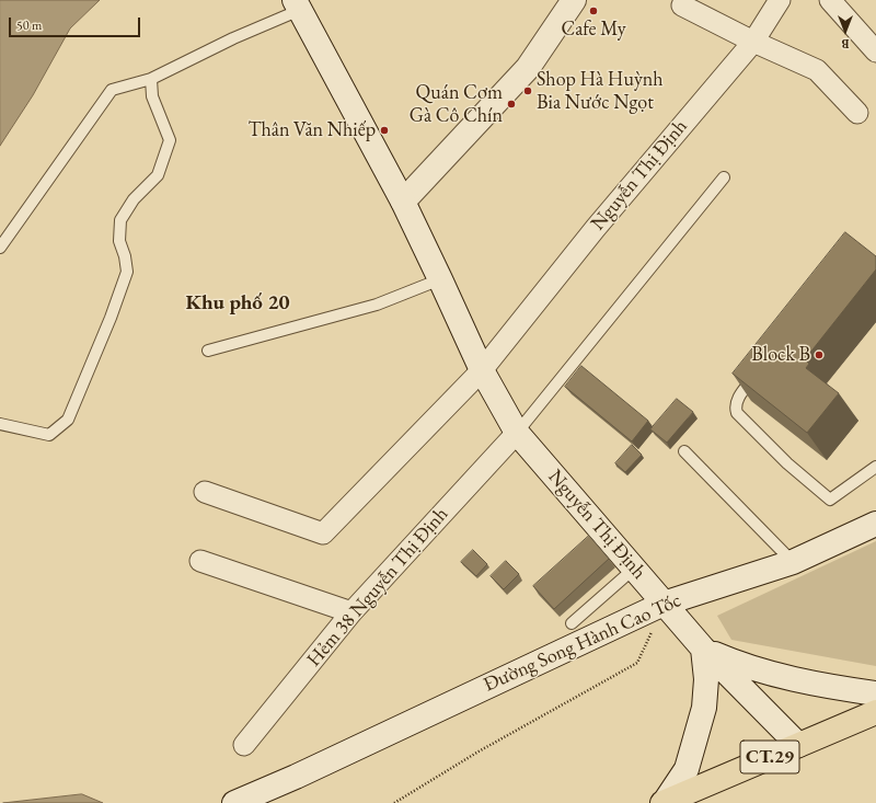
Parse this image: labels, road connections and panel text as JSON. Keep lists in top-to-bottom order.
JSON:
{
  "streets": {
    "highway": ["CT.29"],
    "main road": ["Nguyễn Thị Định", "Đường Song Hành Cao Tốc"],
    "street": ["Hẻm 38 Nguyễn Thị Định"]
  },
  "crossings": [
    ["Nguyễn Thị Định", "Hẻm 38 Nguyễn Thị Định"],
    ["Nguyễn Thị Định", "Đường Song Hành Cao Tốc"],
    ["Nguyễn Thị Định", "CT.29"]
  ],
  "districts": ["Khu phố 20"],
  "places": [
    "Cafe My",
    "Shop Hà Huỳnh Bia Nước Ngọt",
    "Quán Cơm Gà Cô Chín",
    "Thân Văn Nhiếp",
    "Block B"
  ],
  "scale_bar": "50 m",
  "north": "bottom"
}
